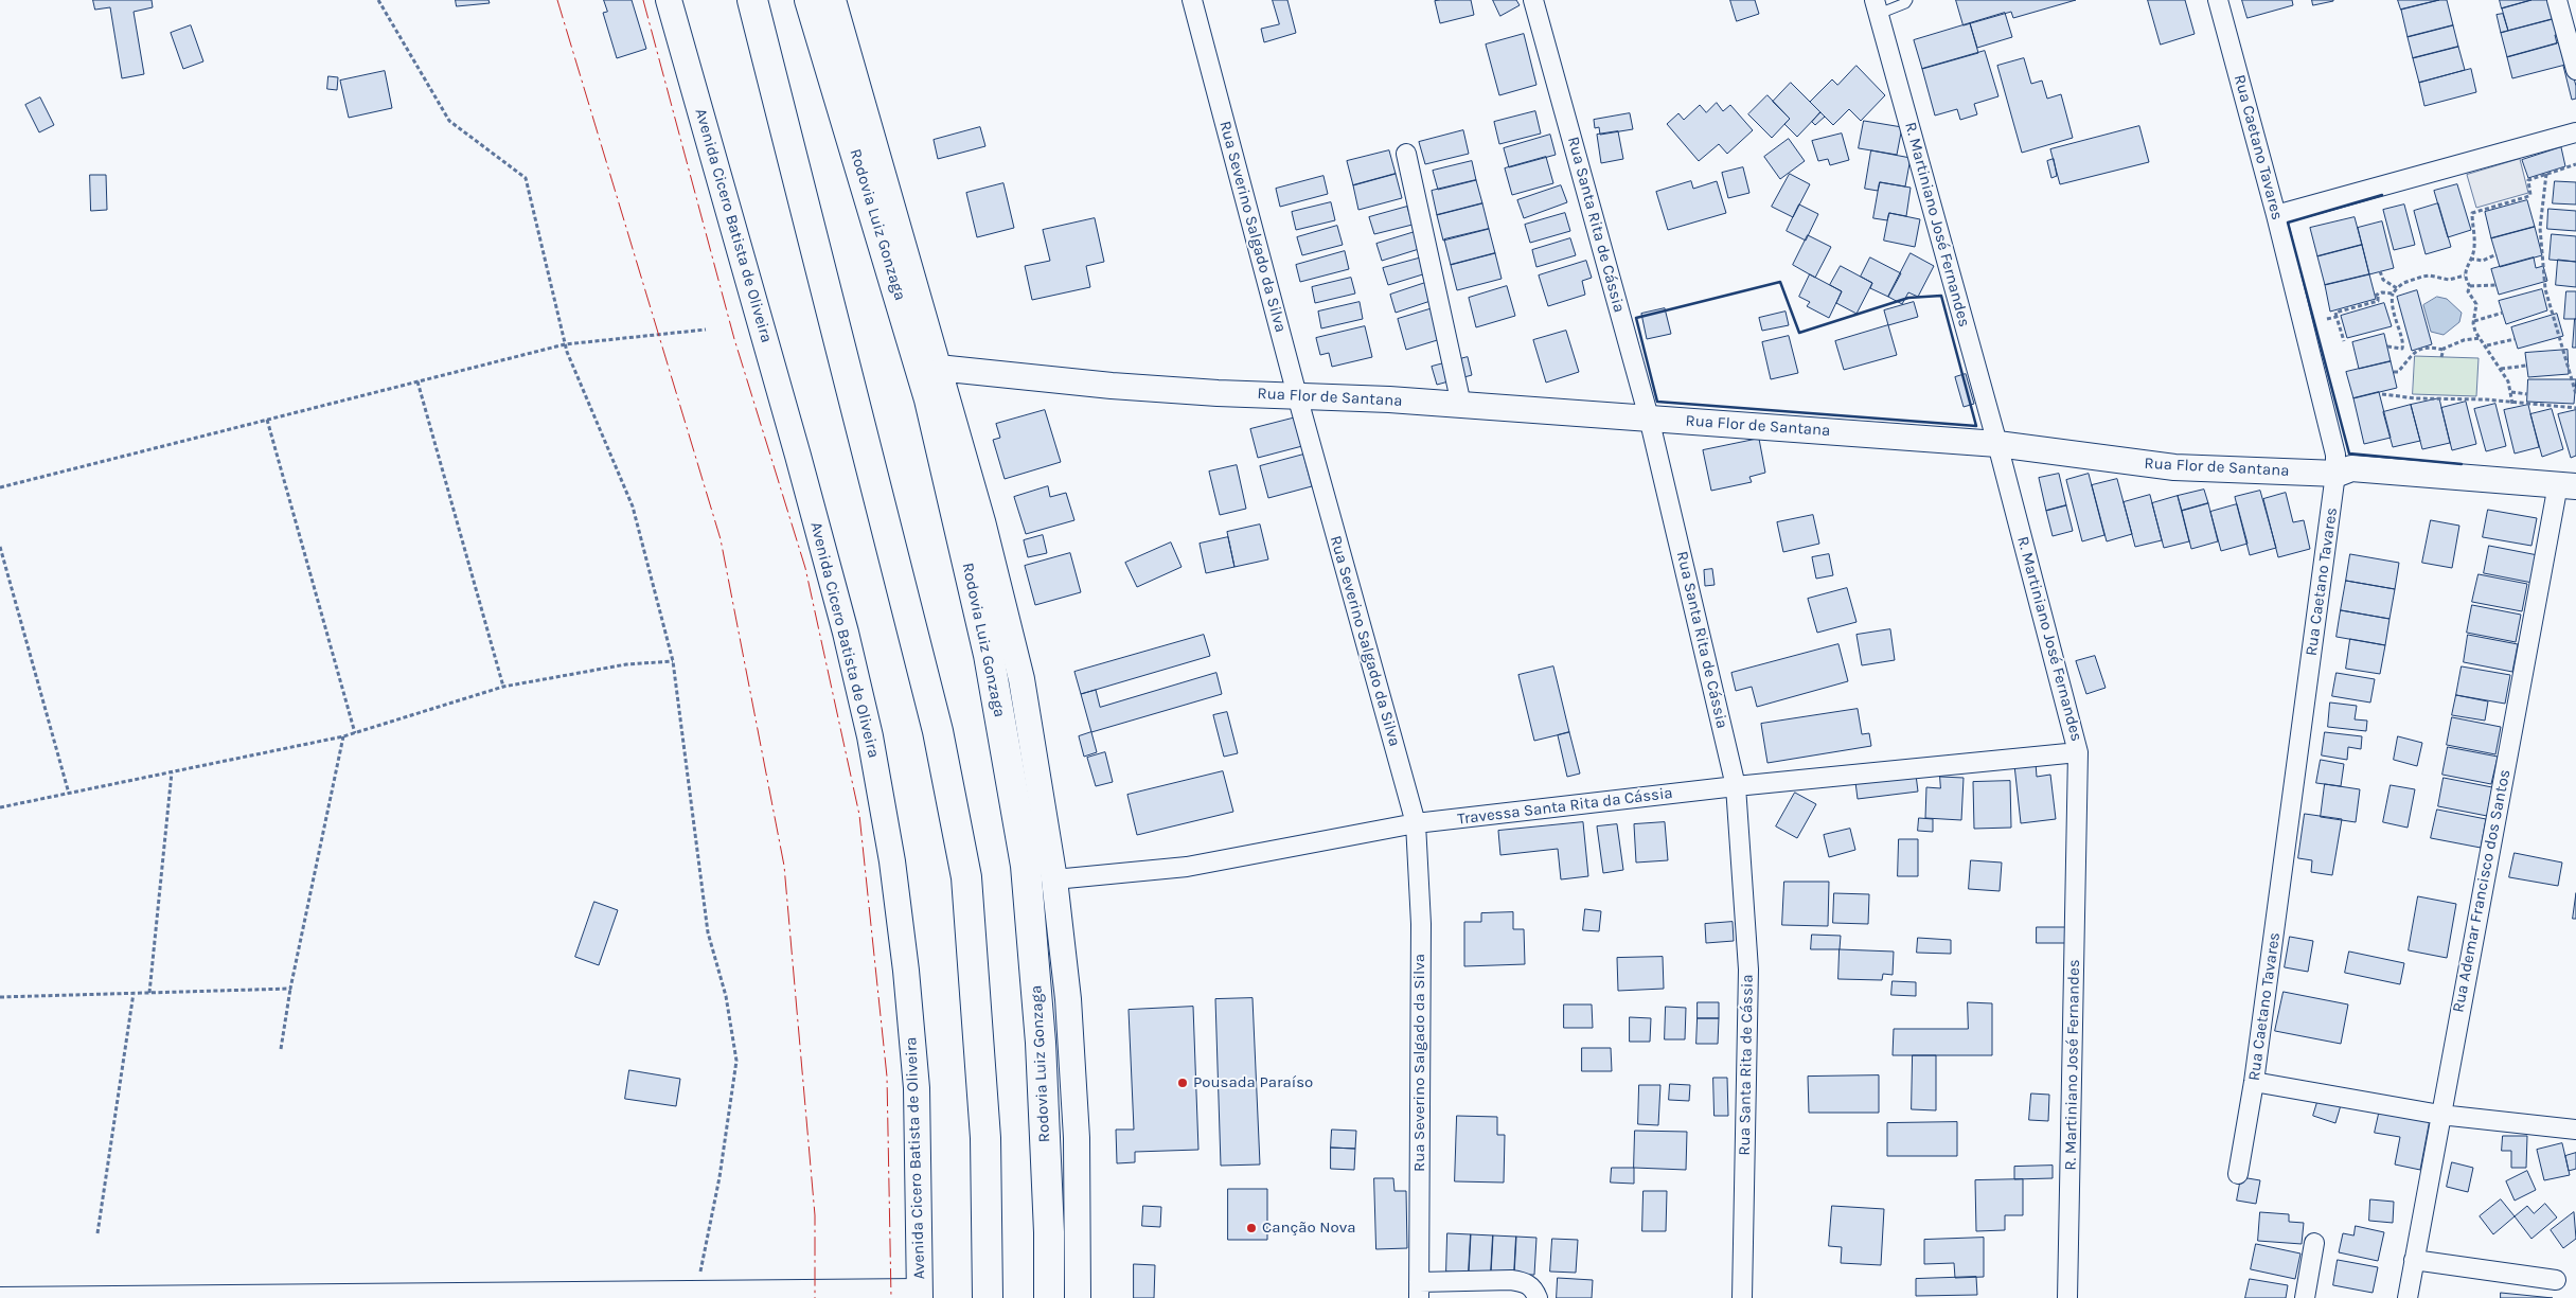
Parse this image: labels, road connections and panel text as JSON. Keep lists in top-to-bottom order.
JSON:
{
  "streets": {
    "highway": ["Rodovia Luiz Gonzaga"],
    "main road": ["Avenida Cicero Batista de Oliveira", "Rua Flor de Santana"],
    "street": [
      "Rua Caetano Tavares",
      "Rua Santa Rita de Cássia",
      "R. Martiniano José Fernandes",
      "Rua Severino Salgado da Silva",
      "Travessa Santa Rita da Cássia",
      "Rua Ademar Francisco dos Santos"
    ]
  },
  "crossings": [
    ["Rua Caetano Tavares", "Rua Flor de Santana"],
    ["Rua Santa Rita de Cássia", "Rua Flor de Santana"],
    ["Rua Santa Rita de Cássia", "Travessa Santa Rita da Cássia"],
    ["R. Martiniano José Fernandes", "Rua Flor de Santana"],
    ["R. Martiniano José Fernandes", "Travessa Santa Rita da Cássia"],
    ["Rua Severino Salgado da Silva", "Rua Flor de Santana"],
    ["Rua Severino Salgado da Silva", "Travessa Santa Rita da Cássia"],
    ["Rua Flor de Santana", "Rua Ademar Francisco dos Santos"]
  ],
  "places": ["Pousada Paraíso", "Canção Nova"]
}
